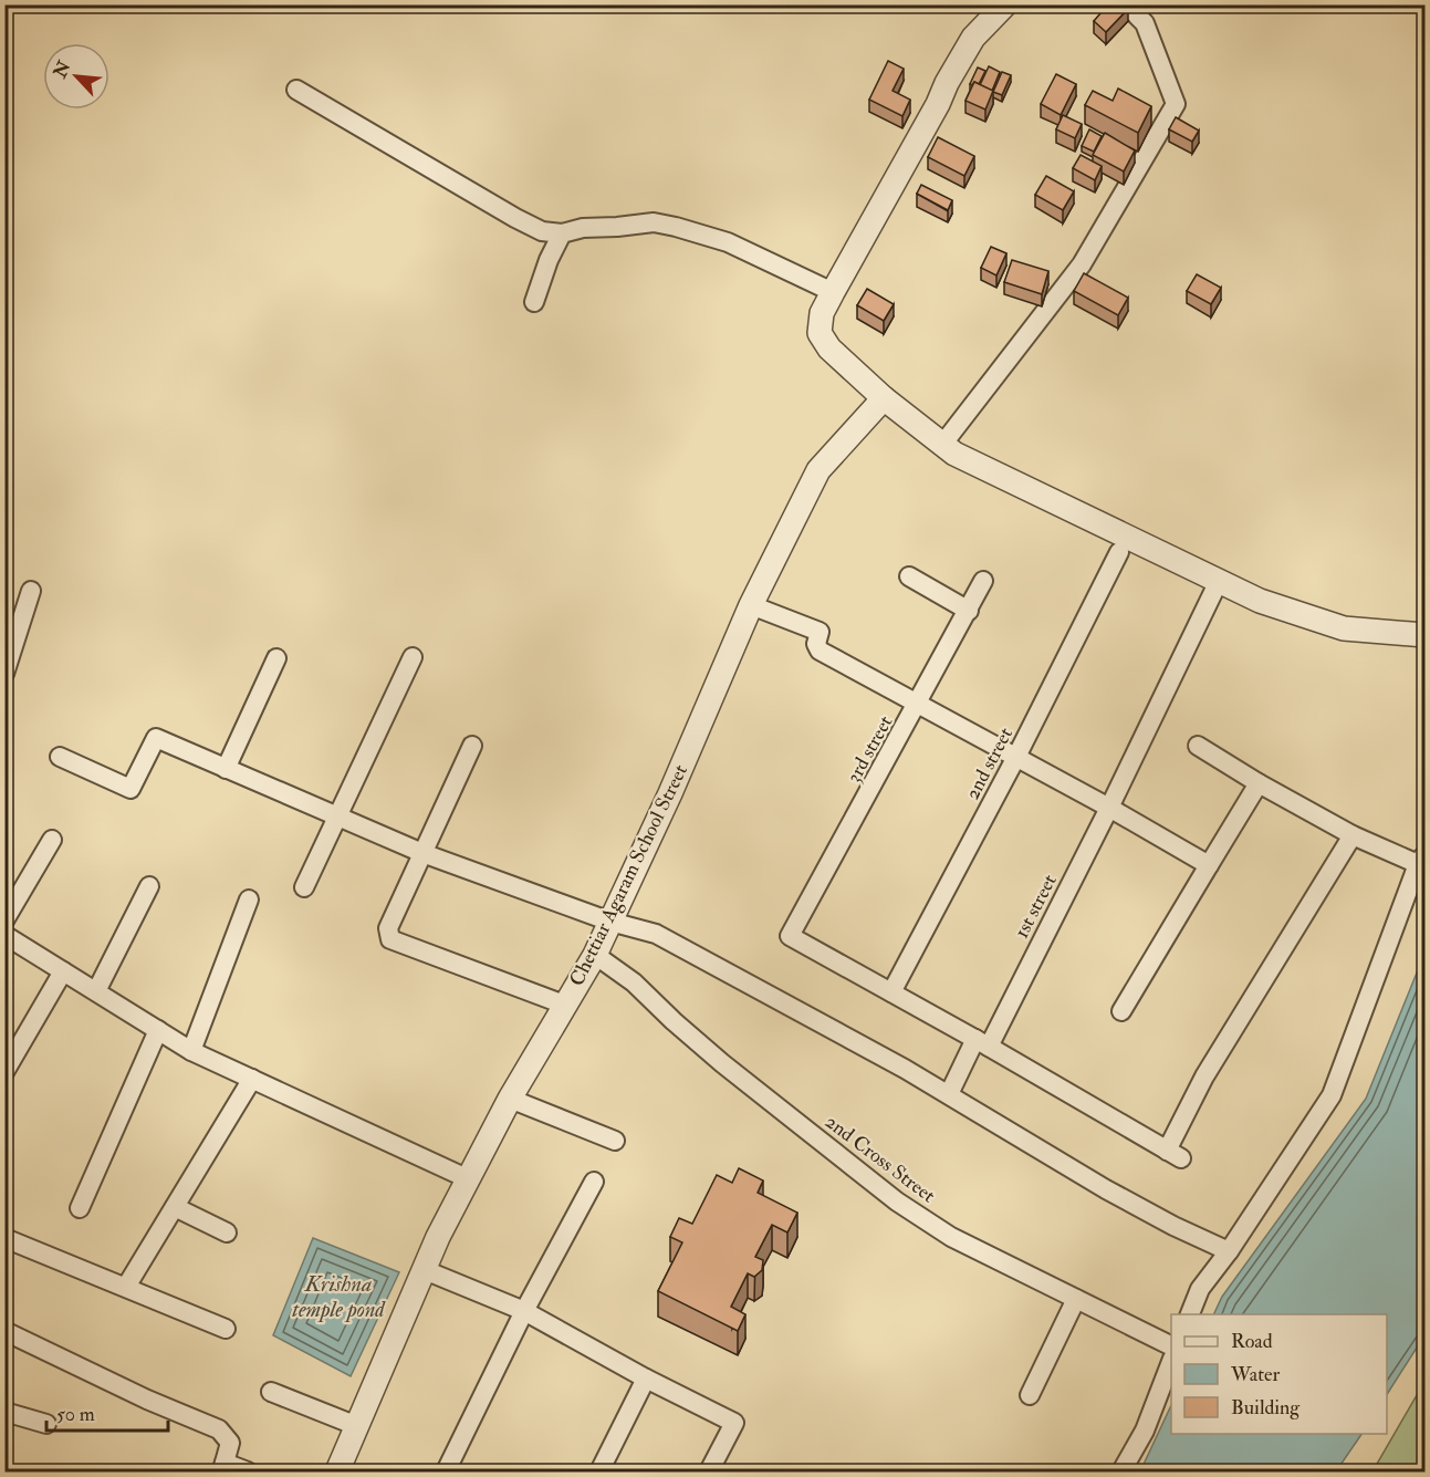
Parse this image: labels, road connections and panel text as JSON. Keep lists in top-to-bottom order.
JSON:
{
  "streets": {
    "street": [
      "3rd street",
      "2nd street",
      "Chettiar Agaram School Street",
      "1st street",
      "2nd Cross Street"
    ]
  },
  "crossings": [
    ["3rd street", "2nd street"],
    ["Chettiar Agaram School Street", "2nd Cross Street"]
  ],
  "water": ["Krishna temple pond"],
  "legend": ["Road", "Water", "Building"],
  "scale_bar": "50 m",
  "north": "top left"
}
